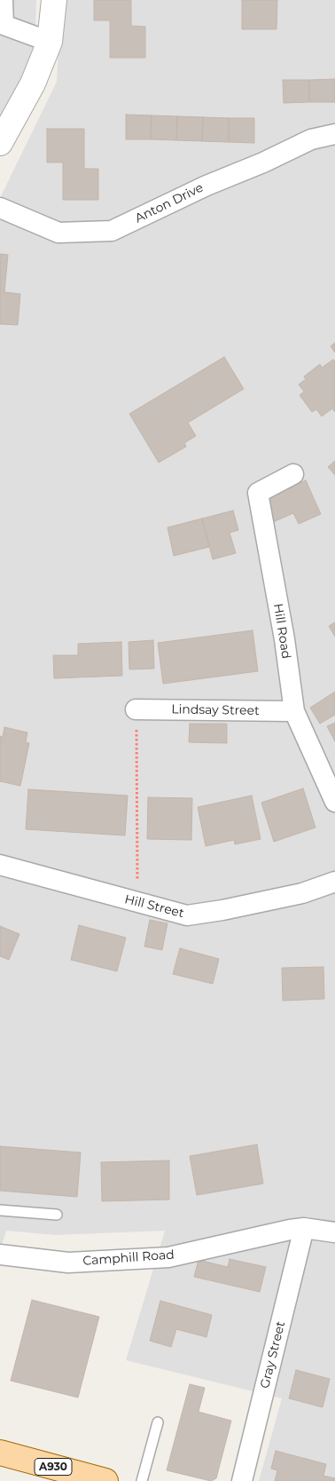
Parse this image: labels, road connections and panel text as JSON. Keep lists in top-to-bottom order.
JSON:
{
  "streets": {
    "main road": ["A930"],
    "street": [
      "Anton Drive",
      "Hill Road",
      "Lindsay Street",
      "Hill Street",
      "Camphill Road",
      "Gray Street"
    ]
  },
  "crossings": [
    ["Hill Road", "Lindsay Street"],
    ["Camphill Road", "Gray Street"]
  ]
}
